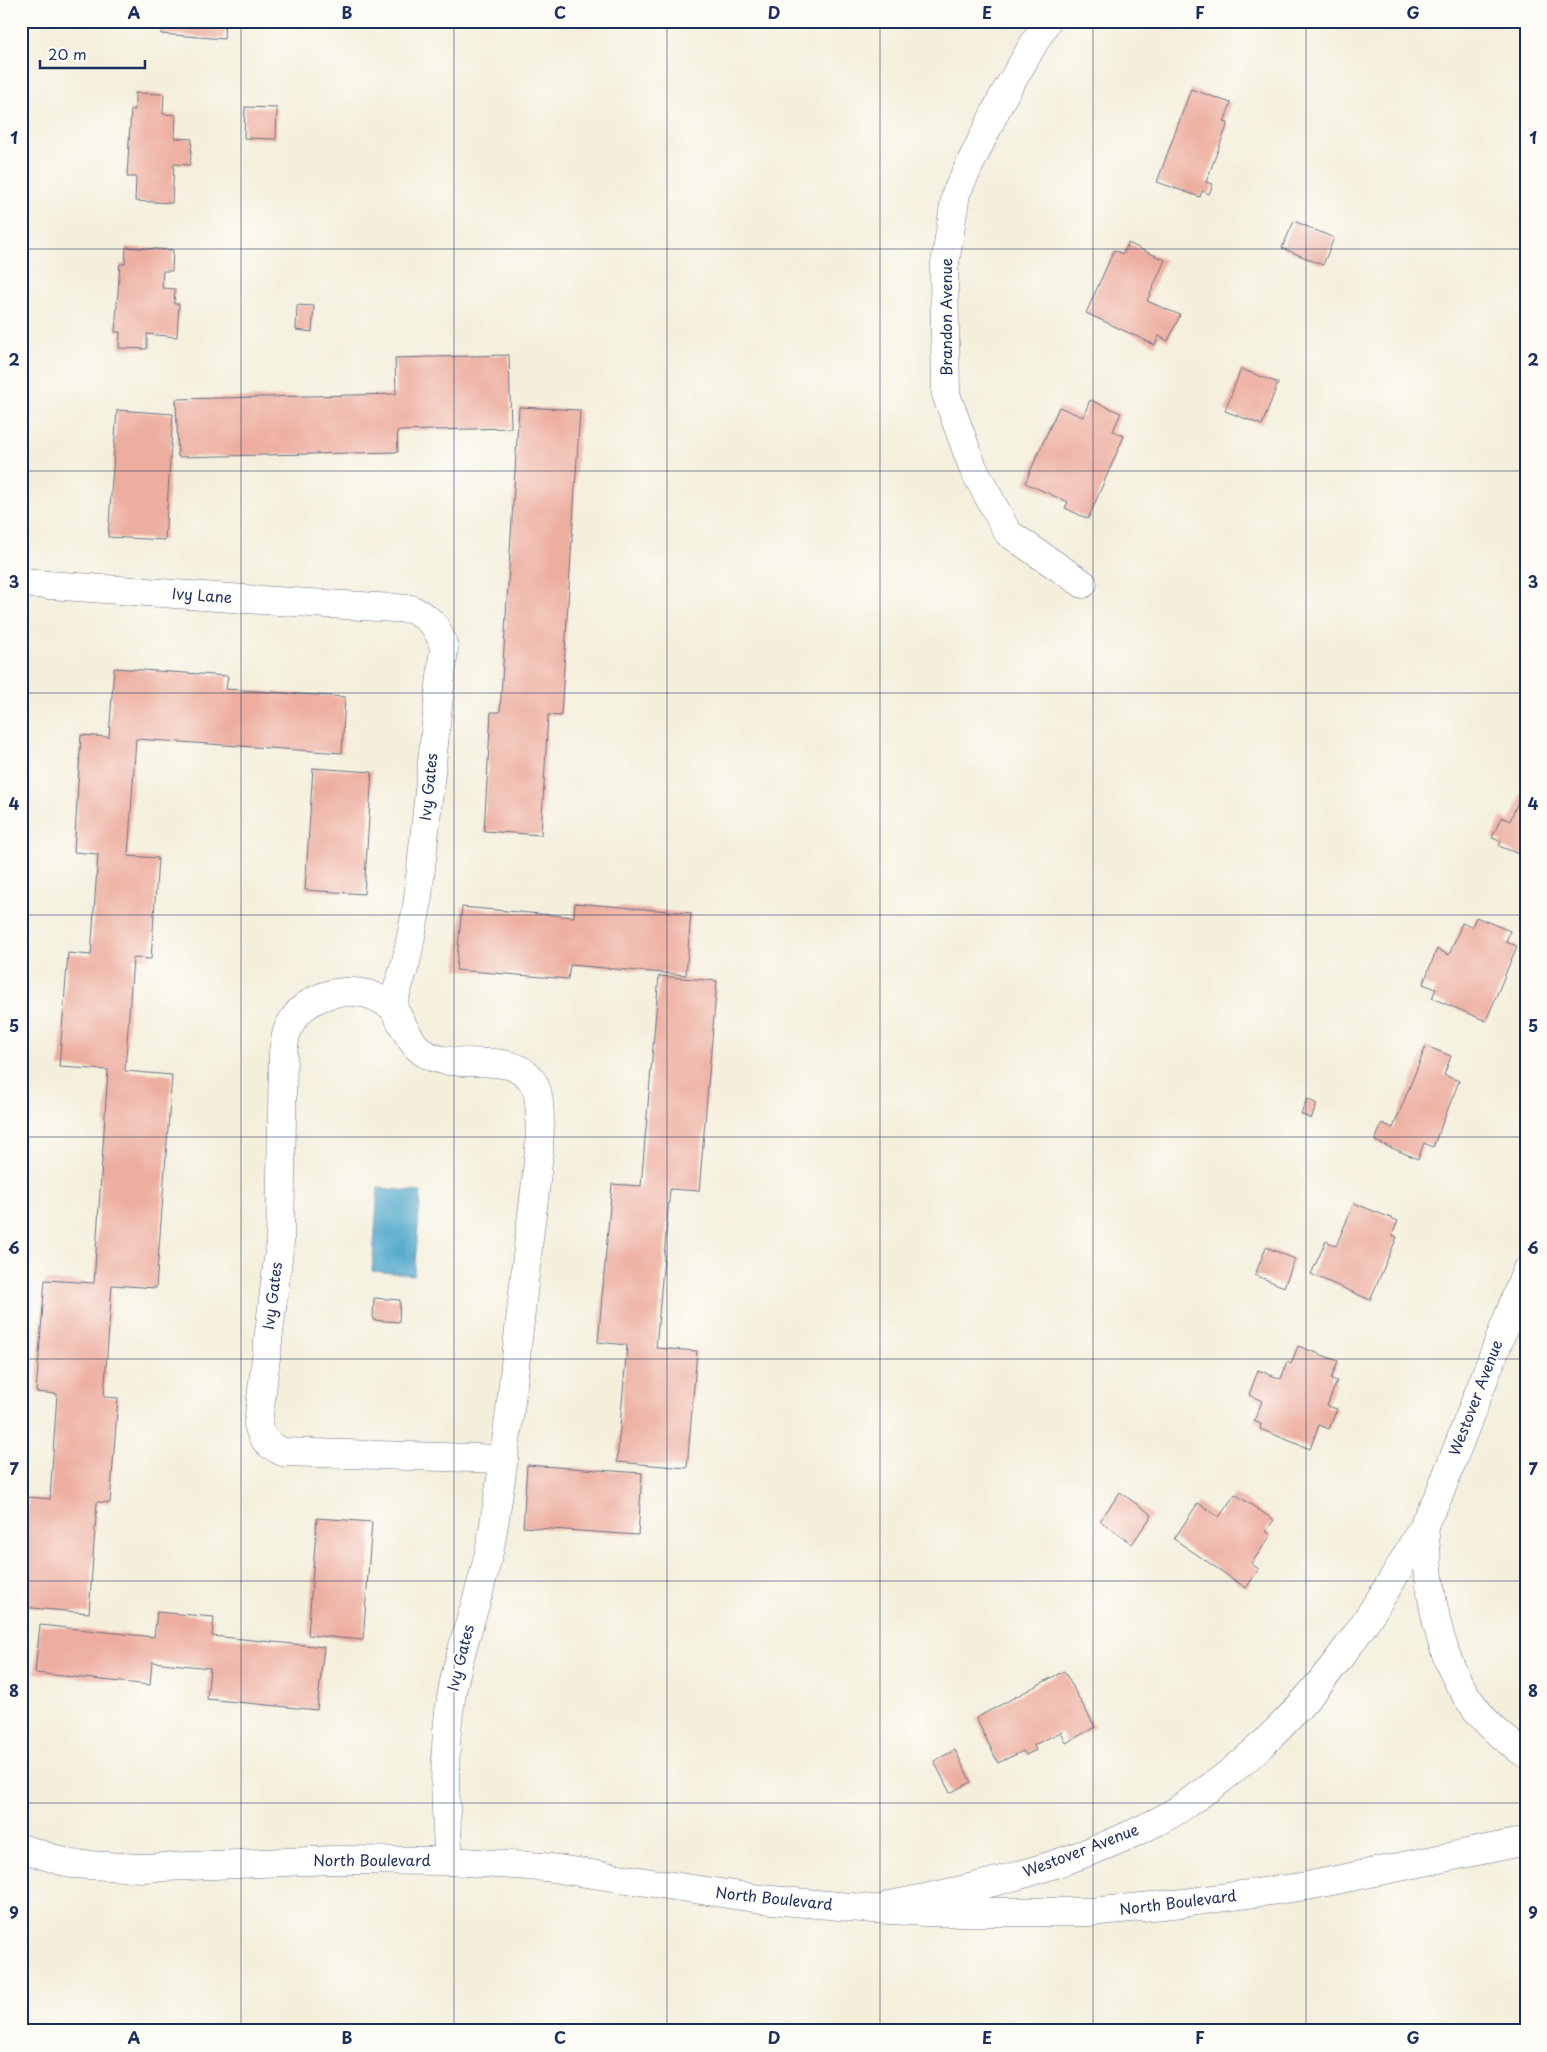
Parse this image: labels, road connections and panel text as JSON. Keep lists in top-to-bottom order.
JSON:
{
  "streets": {
    "street": [
      "Brandon Avenue",
      "Ivy Lane",
      "Ivy Gates",
      "Westover Avenue",
      "North Boulevard"
    ]
  },
  "crossings": [
    ["Ivy Lane", "Ivy Gates"],
    ["Ivy Gates", "North Boulevard"],
    ["Westover Avenue", "North Boulevard"]
  ],
  "scale_bar": "20 m",
  "grid": {
    "columns": [
      "A",
      "B",
      "C",
      "D",
      "E",
      "F",
      "G"
    ],
    "rows": [
      "1",
      "2",
      "3",
      "4",
      "5",
      "6",
      "7",
      "8",
      "9"
    ]
  }
}
